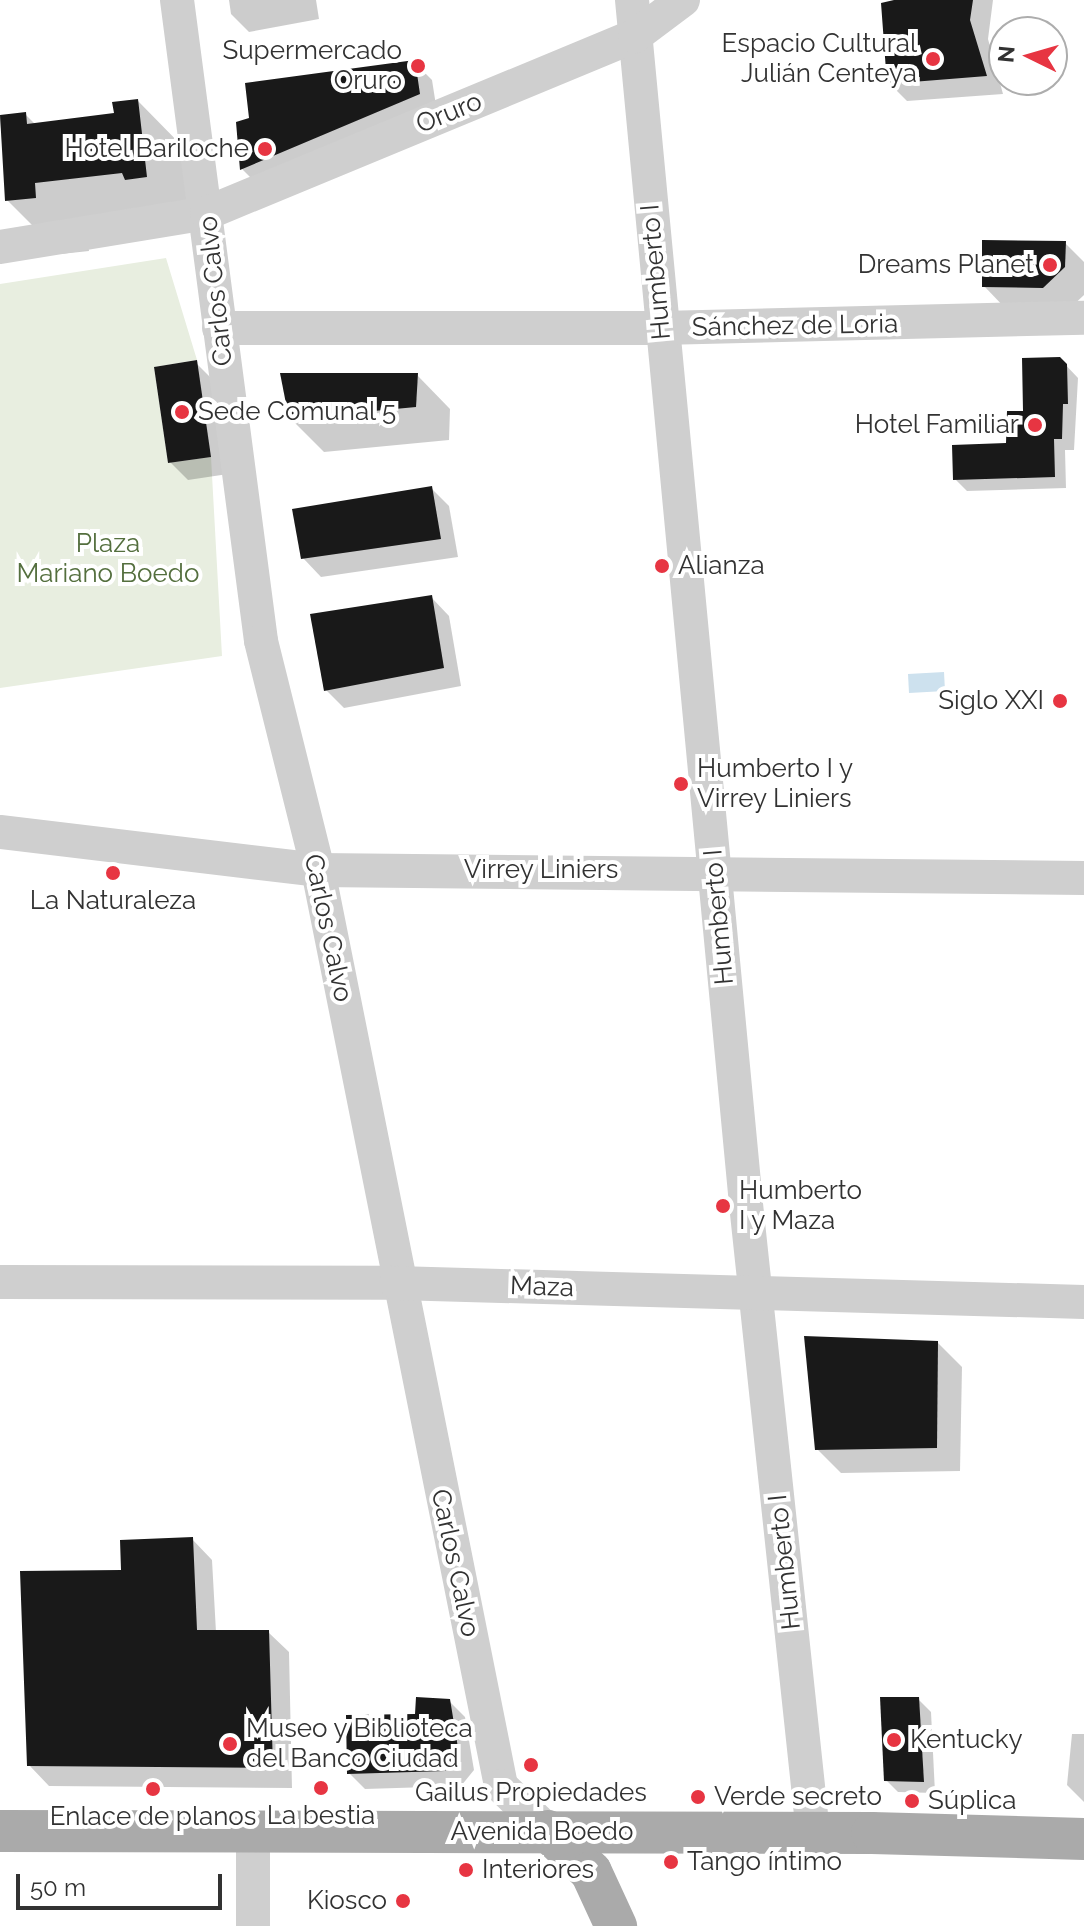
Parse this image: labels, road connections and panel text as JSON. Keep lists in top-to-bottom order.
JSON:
{
  "streets": {
    "main road": ["Avenida Boedo"],
    "street": [
      "Oruro",
      "Humberto I",
      "Carlos Calvo",
      "Sánchez de Loria",
      "Virrey Liniers",
      "Maza"
    ]
  },
  "crossings": [
    ["Oruro", "Humberto I"],
    ["Oruro", "Carlos Calvo"],
    ["Humberto I", "Sánchez de Loria"],
    ["Humberto I", "Virrey Liniers"],
    ["Humberto I", "Maza"],
    ["Humberto I", "Avenida Boedo"],
    ["Carlos Calvo", "Sánchez de Loria"],
    ["Carlos Calvo", "Virrey Liniers"],
    ["Carlos Calvo", "Maza"],
    ["Carlos Calvo", "Avenida Boedo"]
  ],
  "parks": ["Plaza Mariano Boedo"],
  "places": [
    "Espacio Cultural Julián Centeya",
    "Supermercado Oruro",
    "Hotel Bariloche",
    "Dreams Planet",
    "Sede Comunal 5",
    "Hotel Familiar",
    "Alianza",
    "Siglo XXI",
    "Humberto I y Virrey Liniers",
    "La Naturaleza",
    "Humberto I y Maza",
    "Kentucky",
    "Museo y Biblioteca del Banco Ciudad",
    "Gailus Propiedades",
    "La bestia",
    "Enlace de planos",
    "Verde secreto",
    "Súplica",
    "Tango íntimo",
    "Interiores",
    "Kiosco"
  ],
  "scale_bar": "50 m",
  "north": "left"
}
